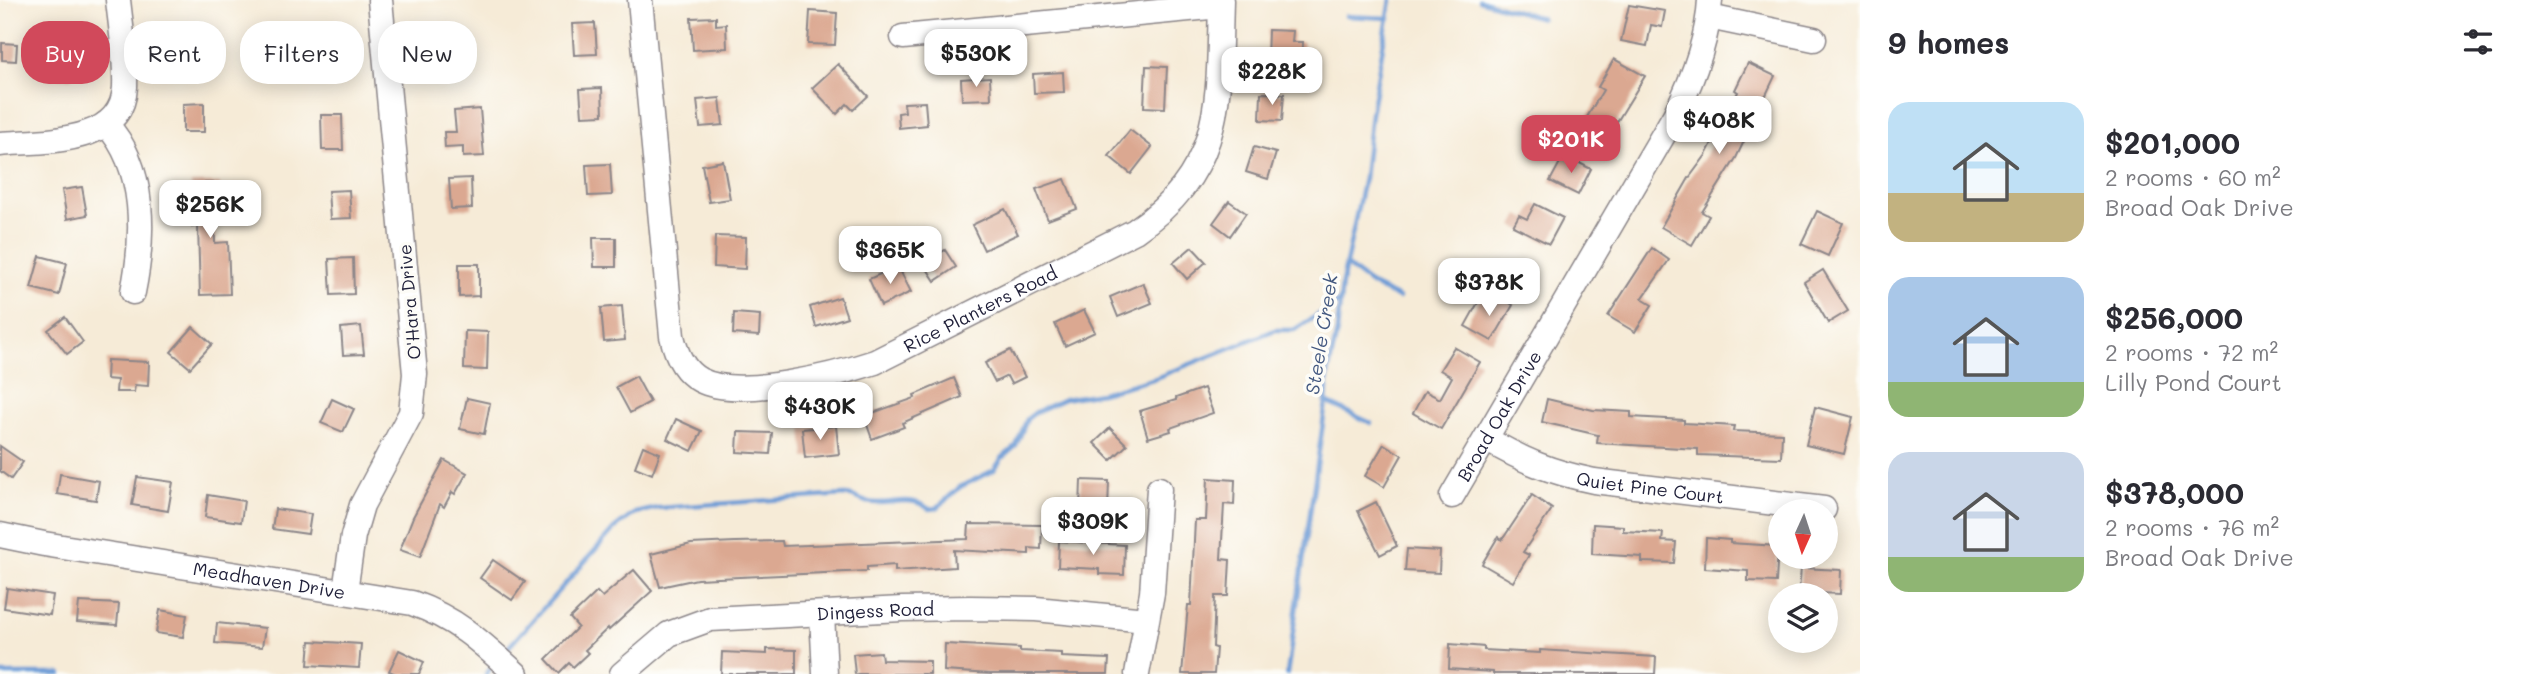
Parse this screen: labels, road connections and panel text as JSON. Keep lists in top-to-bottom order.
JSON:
{
  "streets": {
    "street": [
      "O'Hara Drive",
      "Rice Planters Road",
      "Broad Oak Drive",
      "Quiet Pine Court",
      "Meadhaven Drive",
      "Dingess Road"
    ]
  },
  "crossings": [
    ["O'Hara Drive", "Meadhaven Drive"],
    ["Broad Oak Drive", "Quiet Pine Court"]
  ],
  "water": ["Steele Creek"],
  "north": "bottom",
  "page": {
    "heading": "9 homes",
    "chip": [
      "Buy",
      "Rent",
      "Filters",
      "New"
    ],
    "price": [
      "$530K",
      "$228K",
      "$408K",
      "$201K",
      "$256K",
      "$365K",
      "$378K",
      "$430K",
      "$309K"
    ],
    "list": [
      {
        "name": "$201,000",
        "note": "2 rooms · 60 m² · Broad Oak Drive"
      },
      {
        "name": "$256,000",
        "note": "2 rooms · 72 m² · Lilly Pond Court"
      },
      {
        "name": "$378,000",
        "note": "2 rooms · 76 m² · Broad Oak Drive"
      }
    ]
  }
}
